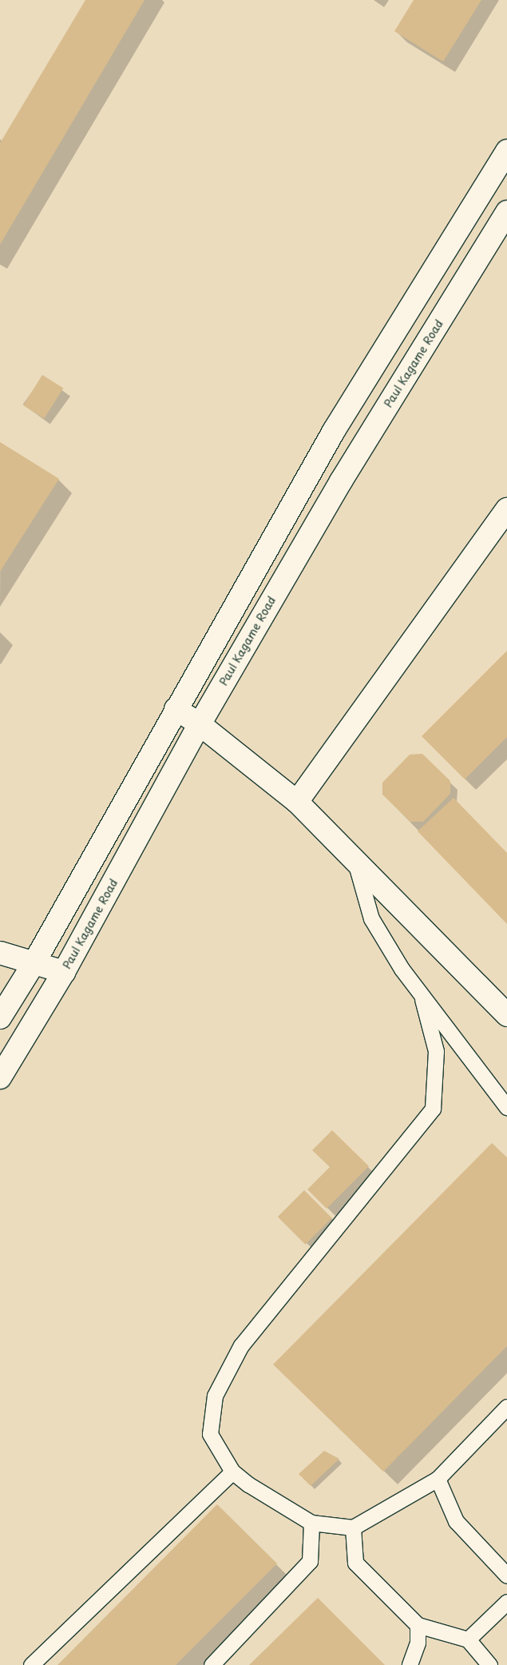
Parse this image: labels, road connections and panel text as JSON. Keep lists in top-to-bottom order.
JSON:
{
  "streets": {
    "main road": ["Paul Kagame Road"]
  }
}
